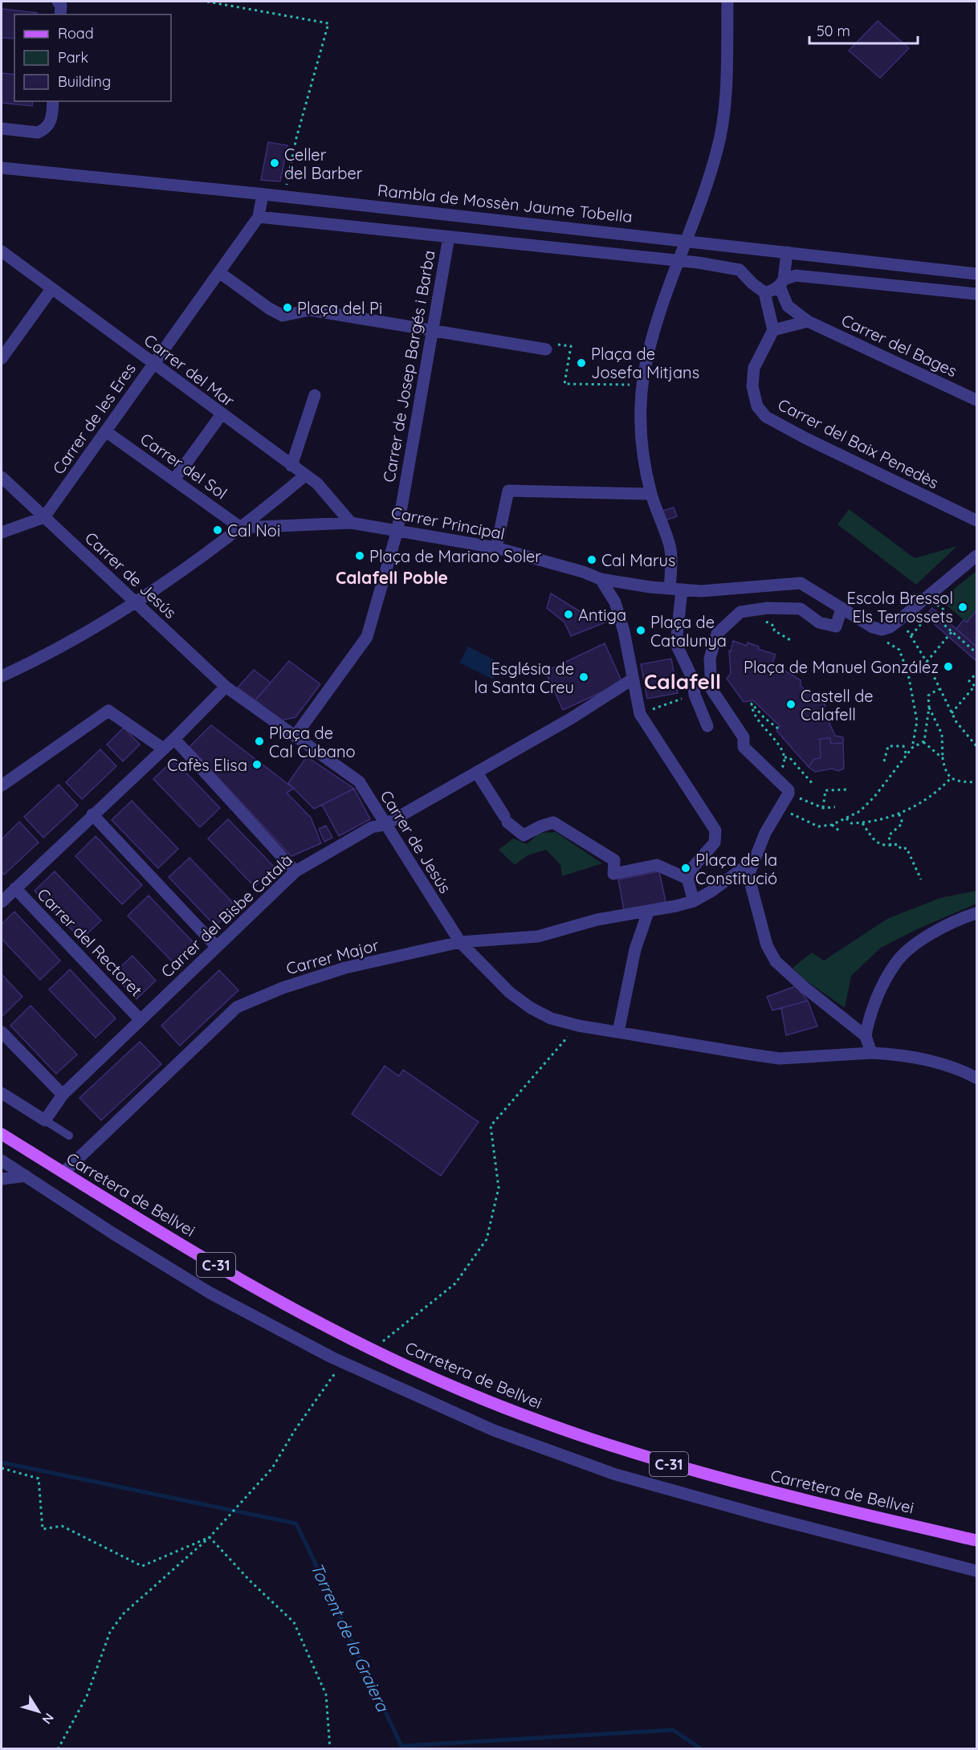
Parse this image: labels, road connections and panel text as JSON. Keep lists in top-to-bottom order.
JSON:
{
  "streets": {
    "main road": ["Carretera de Bellvei", "C-31"],
    "street": [
      "Rambla de Mossèn Jaume Tobella",
      "Carrer del Bages",
      "Carrer de Josep Bargés i Barba",
      "Carrer del Mar",
      "Carrer de les Eres",
      "Carrer del Baix Penedès",
      "Carrer del Sol",
      "Carrer Principal",
      "Carrer de Jesús",
      "Carrer del Bisbe Català",
      "Carrer del Rectoret",
      "Carrer Major"
    ]
  },
  "crossings": [
    ["Rambla de Mossèn Jaume Tobella", "Carrer de les Eres"],
    ["Carrer de Josep Bargés i Barba", "Carrer Principal"],
    ["Carrer de Josep Bargés i Barba", "Carrer de Jesús"],
    ["Carrer del Mar", "Carrer de les Eres"],
    ["Carrer del Mar", "Carrer Principal"],
    ["Carrer de les Eres", "Carrer del Sol"],
    ["Carrer de les Eres", "Carrer de Jesús"],
    ["Carrer del Sol", "Carrer Principal"],
    ["Carrer de Jesús", "Carrer del Bisbe Català"],
    ["Carrer de Jesús", "Carrer Major"],
    ["Carrer del Bisbe Català", "Carrer del Rectoret"],
    ["Carrer Major", "Carretera de Bellvei"]
  ],
  "districts": ["Calafell Poble", "Calafell"],
  "water": ["Torrent de la Graiera"],
  "places": [
    "Celler del Barber",
    "Plaça del Pi",
    "Plaça de Josefa Mitjans",
    "Cal Noi",
    "Plaça de Mariano Soler",
    "Cal Marus",
    "Escola Bressol Els Terrossets",
    "Antiga",
    "Plaça de Catalunya",
    "Plaça de Manuel González",
    "Església de la Santa Creu",
    "Castell de Calafell",
    "Plaça de Cal Cubano",
    "Cafès Elisa",
    "Plaça de la Constitució"
  ],
  "legend": ["Road", "Park", "Building"],
  "scale_bar": "50 m",
  "north": "bottom right"
}
